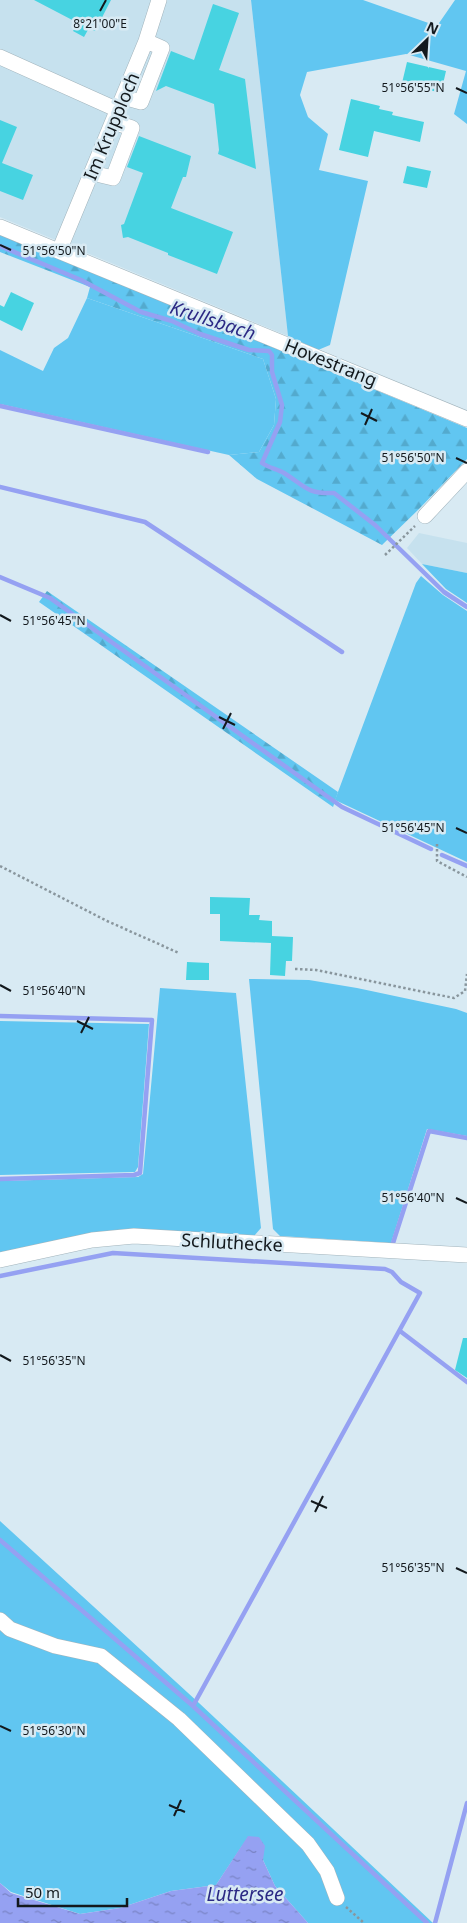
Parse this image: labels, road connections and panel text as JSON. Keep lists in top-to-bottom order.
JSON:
{
  "streets": {
    "street": ["Im Krupploch", "Hovestrang", "Schluthecke"]
  },
  "crossings": [
    ["Im Krupploch", "Hovestrang"]
  ],
  "water": ["Krullsbach", "Luttersee"],
  "scale_bar": "50 m",
  "north": "top right",
  "coordinates": [
    "8°21'00\"E",
    "51°56'55\"N",
    "51°56'50\"N",
    "51°56'45\"N",
    "51°56'40\"N",
    "51°56'35\"N",
    "51°56'30\"N"
  ]
}
